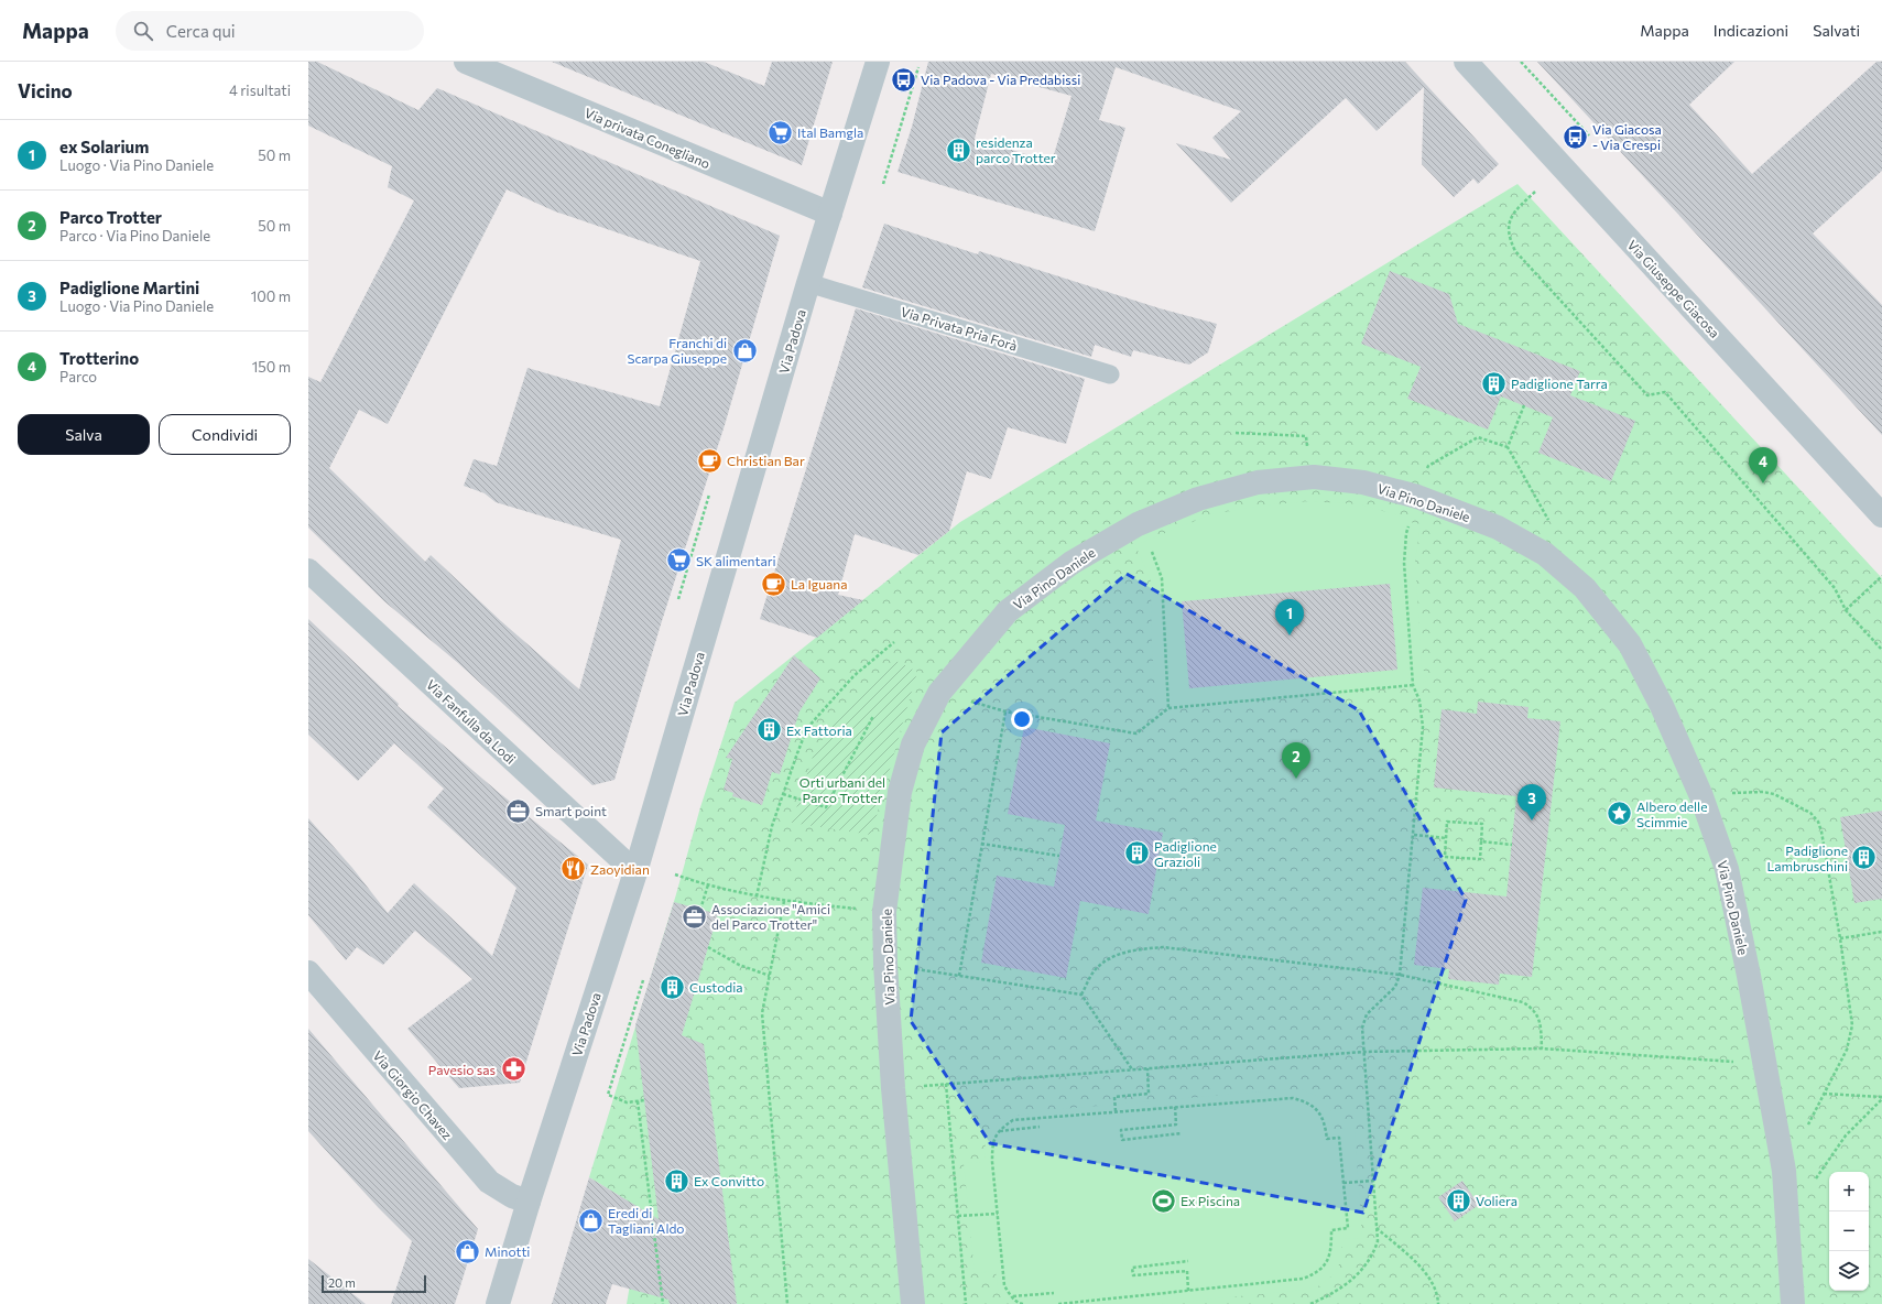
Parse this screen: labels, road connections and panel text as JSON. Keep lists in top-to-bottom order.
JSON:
{
  "streets": {
    "street": [
      "Via privata Conegliano",
      "Via Giuseppe Giacosa",
      "Via Padova",
      "Via Pino Daniele",
      "Via Fanfulla da Lodi",
      "Via Giorgio Chavez"
    ],
    "lane": ["Via Privata Pria Forà"]
  },
  "crossings": [
    ["Via privata Conegliano", "Via Padova"],
    ["Via Privata Pria Forà", "Via Padova"],
    ["Via Padova", "Via Fanfulla da Lodi"],
    ["Via Padova", "Via Giorgio Chavez"]
  ],
  "parks": ["Orti urbani del Parco Trotter"],
  "places": {
    "bus stop": ["Via Padova - Via Predabissi", "Via Giacosa - Via Crespi"],
    "supermarket": ["Ital Bamgla", "SK alimentari"],
    "building": [
      "residenza parco Trotter",
      "Padiglione Tarra",
      "Ex Fattoria",
      "Padiglione Grazioli",
      "Padiglione Lambruschini",
      "Custodia",
      "Ex Convitto",
      "Voliera"
    ],
    "shop": ["Franchi di Scarpa Giuseppe", "Eredi di Tagliani Aldo", "Minotti"],
    "cafe": ["Christian Bar", "La Iguana"],
    "office": ["Smart point", "Associazione \"Amici del Parco Trotter\""],
    "place": ["Albero delle Scimmie"],
    "restaurant": ["Zaoyidian"],
    "pharmacy": ["Pavesio sas"],
    "sports": ["Ex Piscina"]
  },
  "scale_bar": "20 m",
  "page": {
    "header": "Mappa",
    "search": "Cerca qui",
    "nav": ["Mappa", "Indicazioni", "Salvati"],
    "heading": ["Vicino", "4 risultati"],
    "list": [
      {
        "mark": "1",
        "name": "ex Solarium",
        "note": "Luogo · Via Pino Daniele",
        "value": "50 m"
      },
      {
        "mark": "2",
        "name": "Parco Trotter",
        "note": "Parco · Via Pino Daniele",
        "value": "50 m"
      },
      {
        "mark": "3",
        "name": "Padiglione Martini",
        "note": "Luogo · Via Pino Daniele",
        "value": "100 m"
      },
      {
        "mark": "4",
        "name": "Trotterino",
        "note": "Parco",
        "value": "150 m"
      }
    ],
    "buttons": ["Salva", "Condividi"],
    "pins": [
      "4",
      "1",
      "2",
      "3"
    ],
    "map_buttons": ["+", "−"],
    "scale": "20 m"
  }
}
